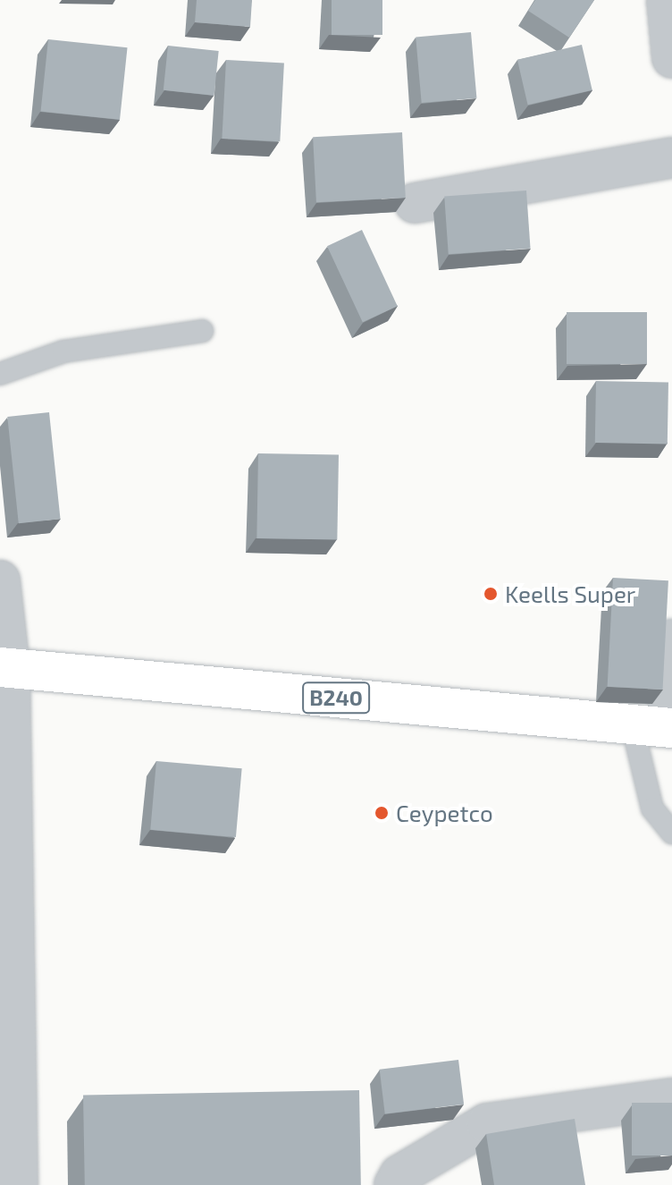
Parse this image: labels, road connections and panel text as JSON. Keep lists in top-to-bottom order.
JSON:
{
  "streets": {
    "main road": ["B240"]
  },
  "places": ["Keells Super", "Ceypetco"]
}
